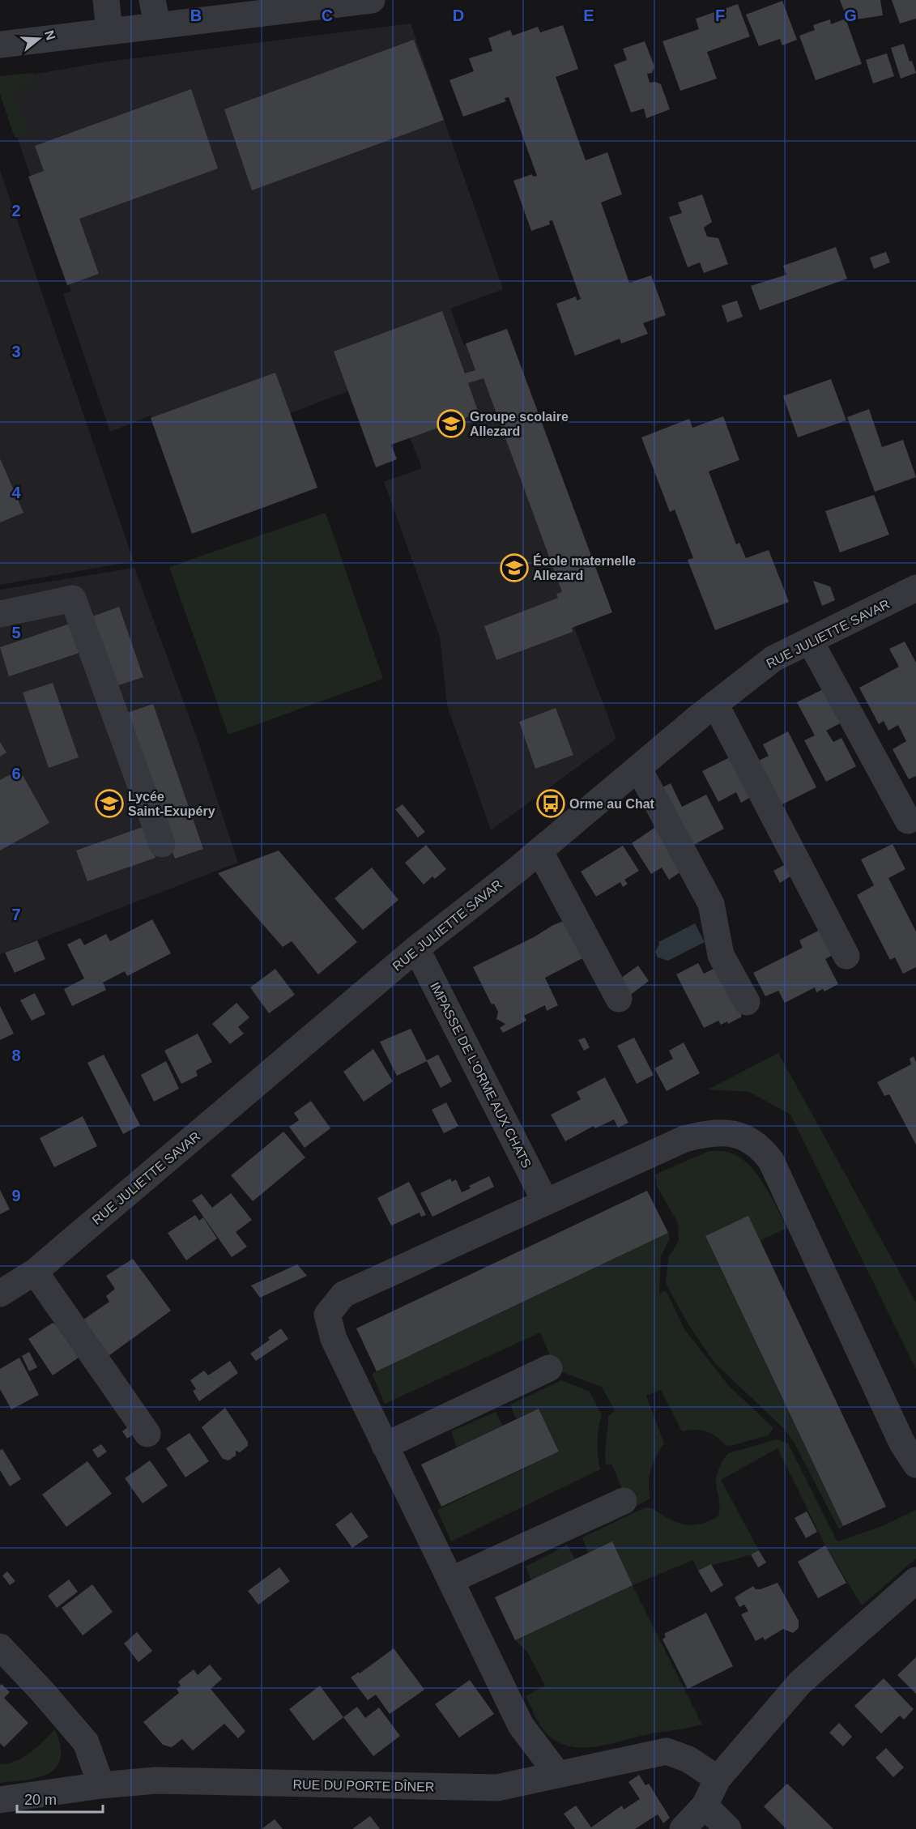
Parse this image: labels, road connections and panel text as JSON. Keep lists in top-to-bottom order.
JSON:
{
  "streets": {
    "street": ["RUE JULIETTE SAVAR", "IMPASSE DE L'ORME AUX CHATS", "RUE DU PORTE DÎNER"]
  },
  "crossings": [
    ["RUE JULIETTE SAVAR", "IMPASSE DE L'ORME AUX CHATS"]
  ],
  "places": {
    "school or university": ["Groupe scolaire Allezard", "École maternelle Allezard", "Lycée Saint-Exupéry"],
    "bus stop": ["Orme au Chat"]
  },
  "scale_bar": "20 m",
  "north": "right",
  "grid": {
    "columns": [
      "B",
      "C",
      "D",
      "E",
      "F",
      "G"
    ],
    "rows": [
      "2",
      "3",
      "4",
      "5",
      "6",
      "7",
      "8",
      "9"
    ]
  }
}
